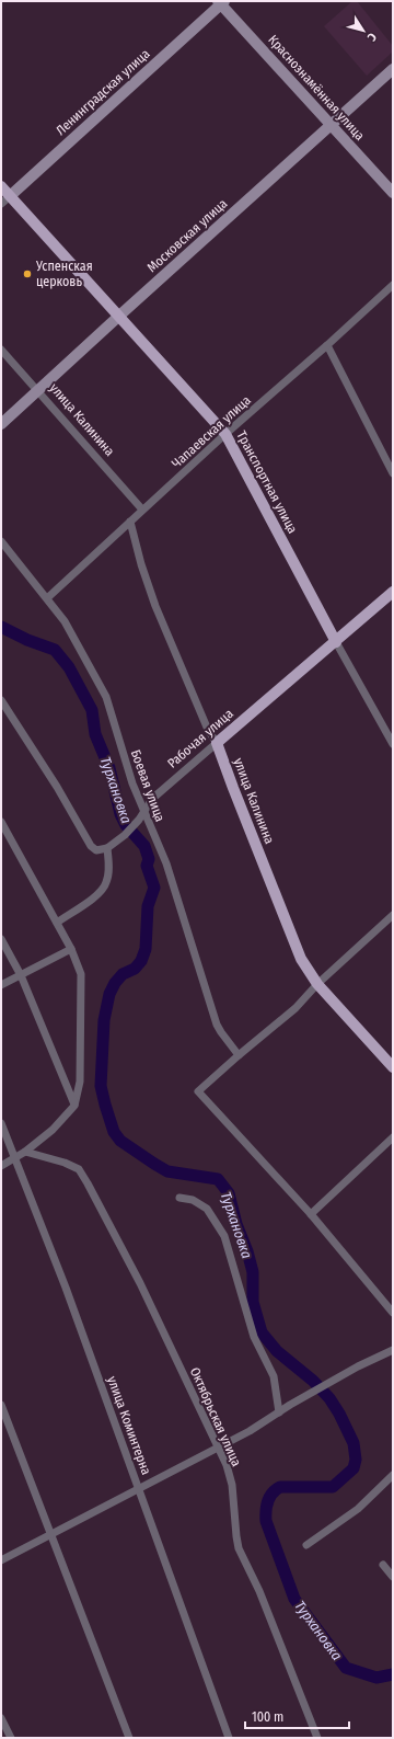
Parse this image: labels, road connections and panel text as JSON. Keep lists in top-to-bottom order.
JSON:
{
  "streets": {
    "main road": ["улица Калинина", "Транспортная улица", "Рабочая улица"],
    "street": [
      "Краснознамённая улица",
      "Ленинградская улица",
      "Московская улица",
      "Чапаевская улица",
      "Боевая улица",
      "Октябрьская улица",
      "улица Коминтерна"
    ]
  },
  "crossings": [
    ["Краснознамённая улица", "Ленинградская улица"],
    ["Краснознамённая улица", "Московская улица"],
    ["Ленинградская улица", "Транспортная улица"],
    ["Московская улица", "улица Калинина"],
    ["Московская улица", "Транспортная улица"],
    ["улица Калинина", "Чапаевская улица"],
    ["улица Калинина", "Рабочая улица"],
    ["Чапаевская улица", "Транспортная улица"],
    ["Чапаевская улица", "Боевая улица"],
    ["Транспортная улица", "Рабочая улица"],
    ["Рабочая улица", "Боевая улица"]
  ],
  "water": ["Турхановка"],
  "places": ["Успенская церковь"],
  "scale_bar": "100 m",
  "north": "bottom right"
}
